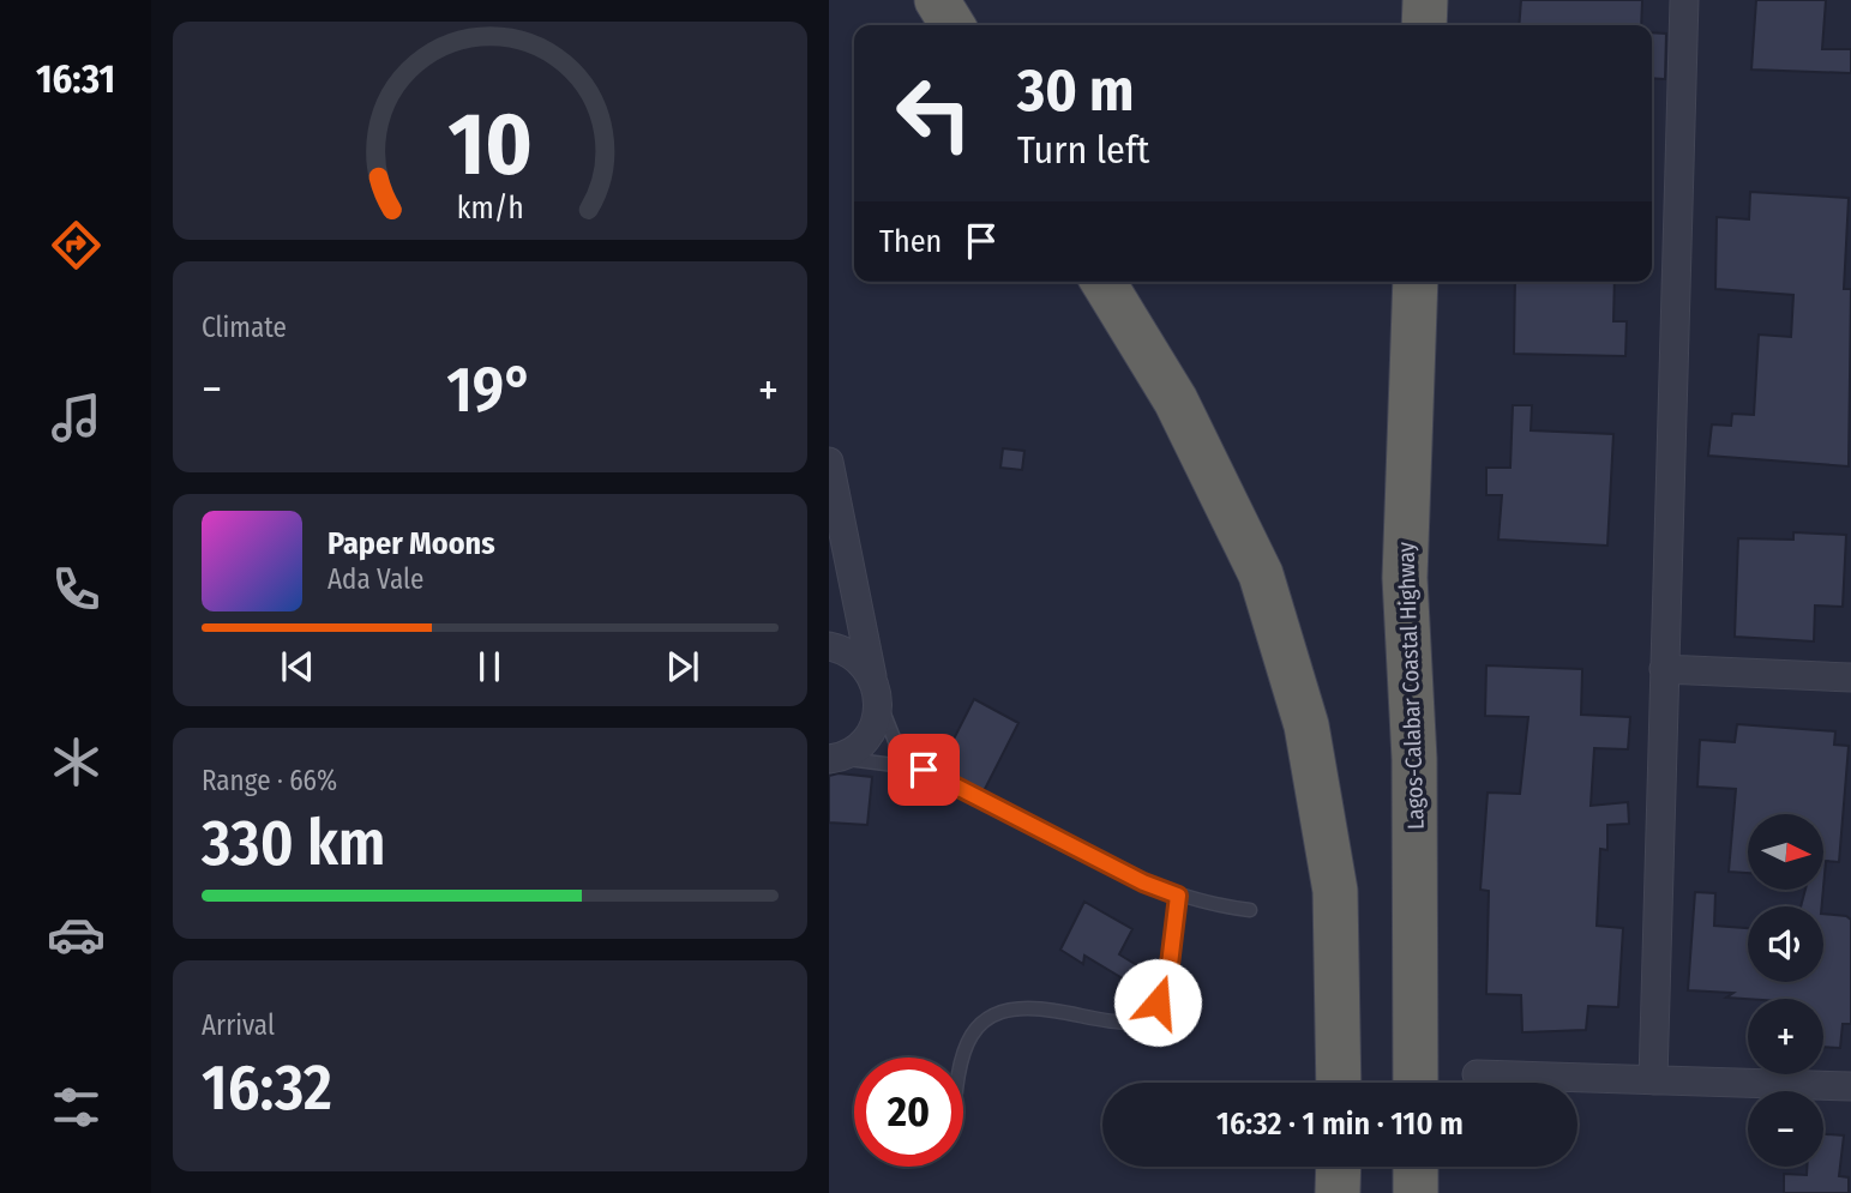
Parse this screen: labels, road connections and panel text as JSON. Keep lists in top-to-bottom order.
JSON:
{
  "streets": {
    "highway": ["Lagos-Calabar Coastal Highway"]
  },
  "north": "right",
  "page": {
    "tabs": "16:31",
    "turn": ["30 m", "Turn left"],
    "then": "Then",
    "tile": [
      "Climate",
      ["Range · 66%", "330 km"],
      ["Arrival", "16:32"]
    ],
    "heat": ["−", "19°", "+"],
    "song": ["Paper Moons", "Ada Vale"],
    "map_buttons": ["+", "−"],
    "limit": "20",
    "trip": "16:32 · 1 min · 110 m",
    "gauge": ["10", "km/h"]
  }
}
